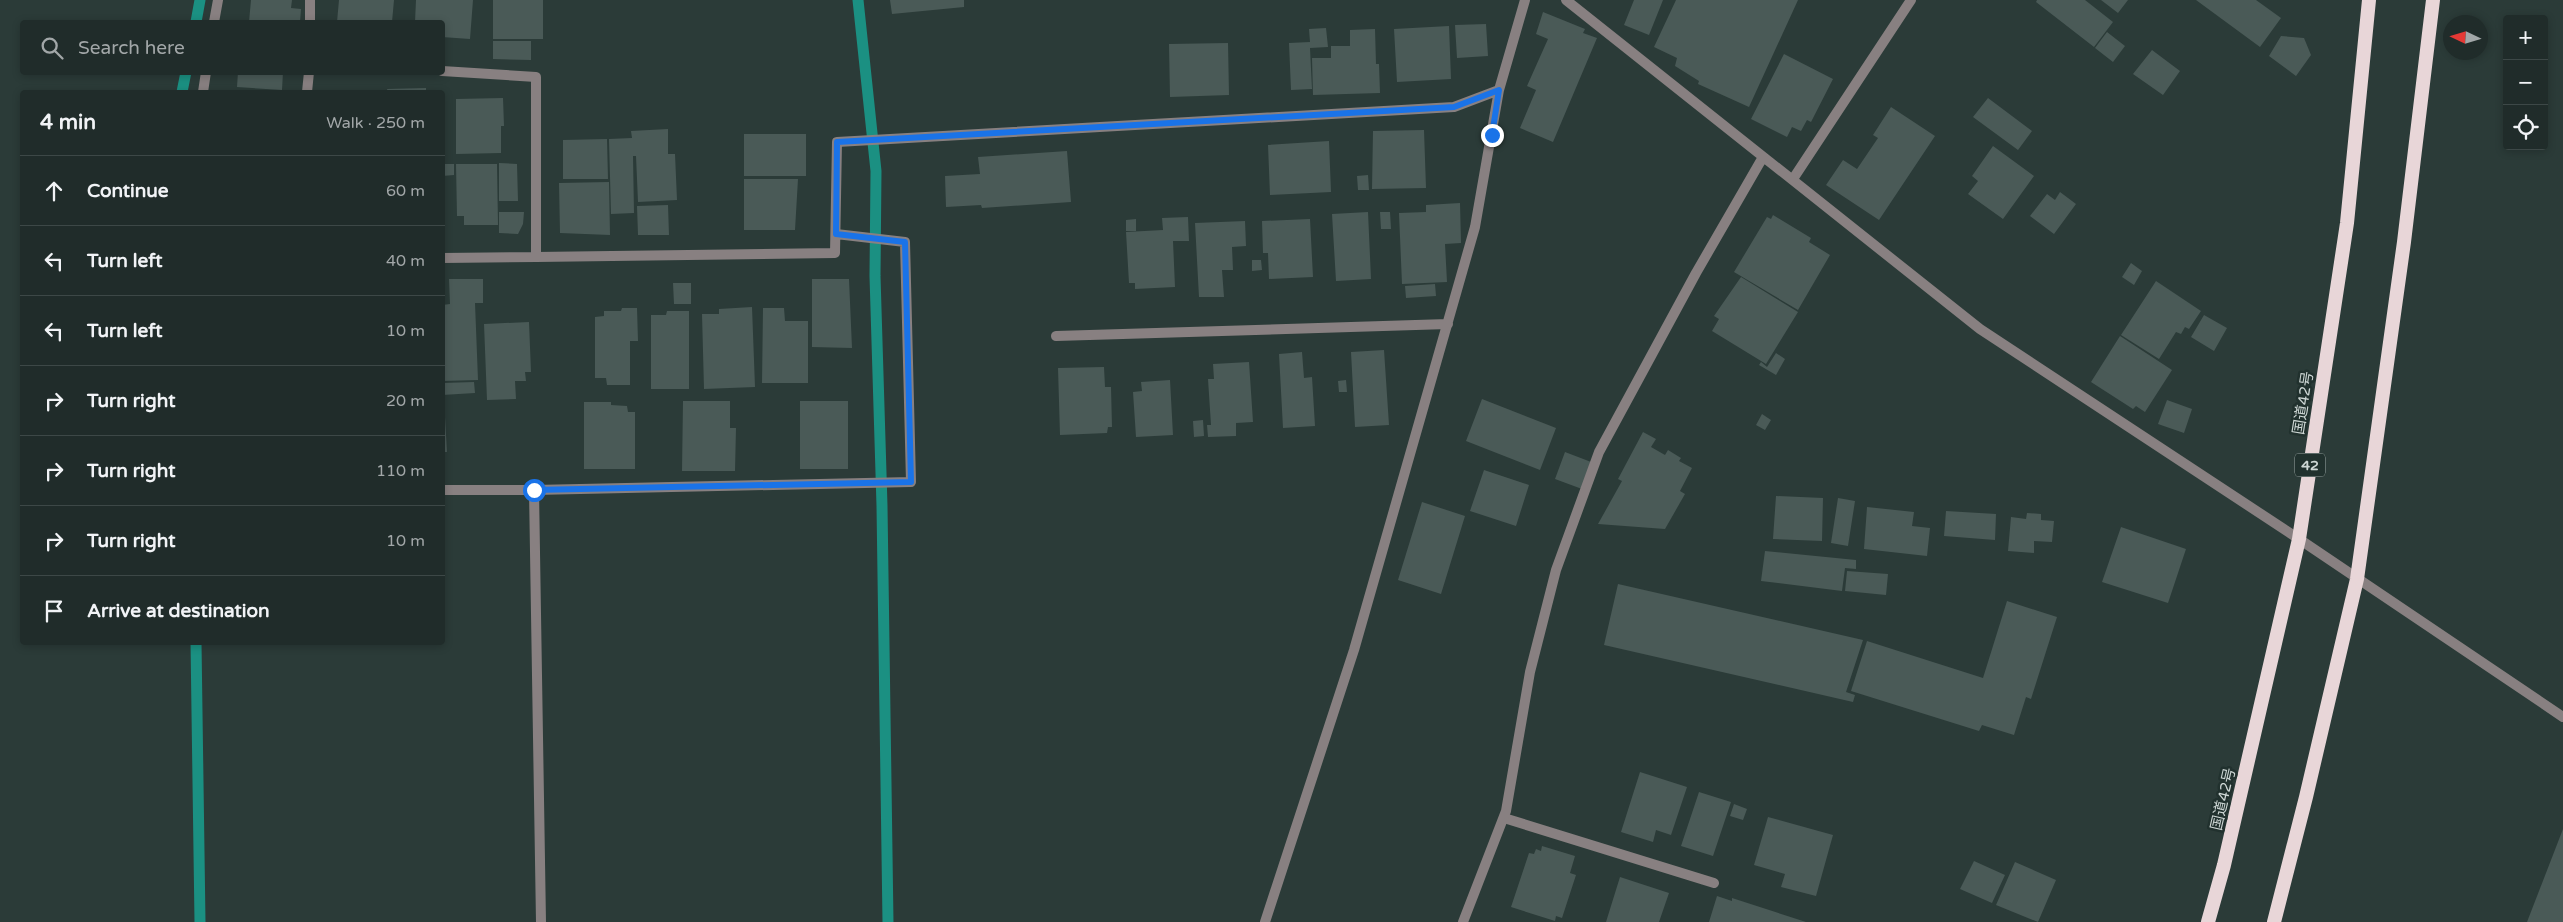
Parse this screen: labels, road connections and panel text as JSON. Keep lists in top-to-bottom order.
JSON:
{
  "streets": {
    "highway": ["国道42号", "42"]
  },
  "north": "left",
  "page": {
    "map_buttons": ["+", "−"],
    "search": "Search here",
    "heading": ["4 min", "Walk · 250 m"],
    "list": [
      ["Continue", "60 m"],
      ["Turn left", "40 m"],
      ["Turn left", "10 m"],
      ["Turn right", "20 m"],
      ["Turn right", "110 m"],
      ["Turn right", "10 m"],
      "Arrive at destination"
    ]
  }
}
